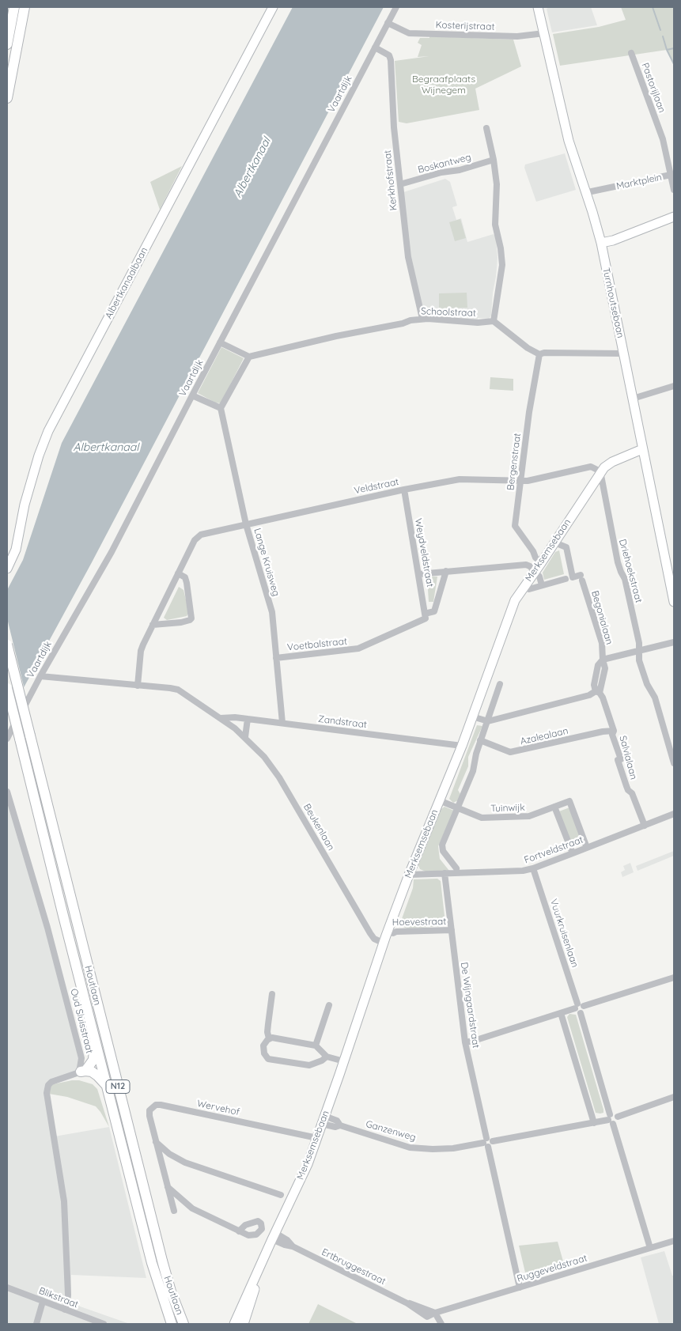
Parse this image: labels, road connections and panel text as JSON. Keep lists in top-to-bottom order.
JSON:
{
  "streets": {
    "main road": [
      "Albertkanaalbaan",
      "Turnhoutsebaan",
      "Merksemsebaan",
      "Houtlaan",
      "N12"
    ],
    "street": [
      "Kosterijstraat",
      "Pastorijlaan",
      "Vaartdijk",
      "Boskantweg",
      "Kerkhofstraat",
      "Marktplein",
      "Schoolstraat",
      "Bergenstraat",
      "Veldstraat",
      "Weydveldstraat",
      "Lange Kruisweg",
      "Driehoekstraat",
      "Begonialaan",
      "Voetbalstraat",
      "Zandstraat",
      "Azalealaan",
      "Salvialaan",
      "Tuinwijk",
      "Beukenlaan",
      "Fortveldstraat",
      "Hoevestraat",
      "Vuurkruisenlaan",
      "De Wijngaardstraat",
      "Oud Sluisstraat",
      "Wervehof",
      "Ganzenweg",
      "Ertbruggestraat",
      "Ruggeveldstraat",
      "Blikstraat"
    ]
  },
  "crossings": [
    ["Kosterijstraat", "Vaartdijk"],
    ["Kosterijstraat", "Turnhoutsebaan"],
    ["Pastorijlaan", "Marktplein"],
    ["Vaartdijk", "Kerkhofstraat"],
    ["Boskantweg", "Kerkhofstraat"],
    ["Kerkhofstraat", "Schoolstraat"],
    ["Turnhoutsebaan", "Merksemsebaan"],
    ["Bergenstraat", "Veldstraat"],
    ["Bergenstraat", "Merksemsebaan"],
    ["Veldstraat", "Merksemsebaan"],
    ["Veldstraat", "Weydveldstraat"],
    ["Veldstraat", "Lange Kruisweg"],
    ["Veldstraat", "Driehoekstraat"],
    ["Merksemsebaan", "Driehoekstraat"],
    ["Merksemsebaan", "Begonialaan"],
    ["Merksemsebaan", "Zandstraat"],
    ["Merksemsebaan", "Azalealaan"],
    ["Merksemsebaan", "Tuinwijk"],
    ["Merksemsebaan", "Beukenlaan"],
    ["Merksemsebaan", "Fortveldstraat"],
    ["Merksemsebaan", "Hoevestraat"],
    ["Merksemsebaan", "Wervehof"],
    ["Merksemsebaan", "Ganzenweg"],
    ["Merksemsebaan", "Ertbruggestraat"],
    ["Weydveldstraat", "Voetbalstraat"],
    ["Lange Kruisweg", "Voetbalstraat"],
    ["Lange Kruisweg", "Zandstraat"],
    ["Azalealaan", "Salvialaan"],
    ["Salvialaan", "Fortveldstraat"],
    ["Tuinwijk", "Fortveldstraat"],
    ["Fortveldstraat", "Vuurkruisenlaan"],
    ["Fortveldstraat", "De Wijngaardstraat"],
    ["Hoevestraat", "De Wijngaardstraat"],
    ["Vuurkruisenlaan", "Ruggeveldstraat"],
    ["De Wijngaardstraat", "Ganzenweg"],
    ["De Wijngaardstraat", "Ruggeveldstraat"],
    ["Ertbruggestraat", "Ruggeveldstraat"]
  ],
  "water": ["Albertkanaal"],
  "parks": ["Begraafplaats Wijnegem"]
}
